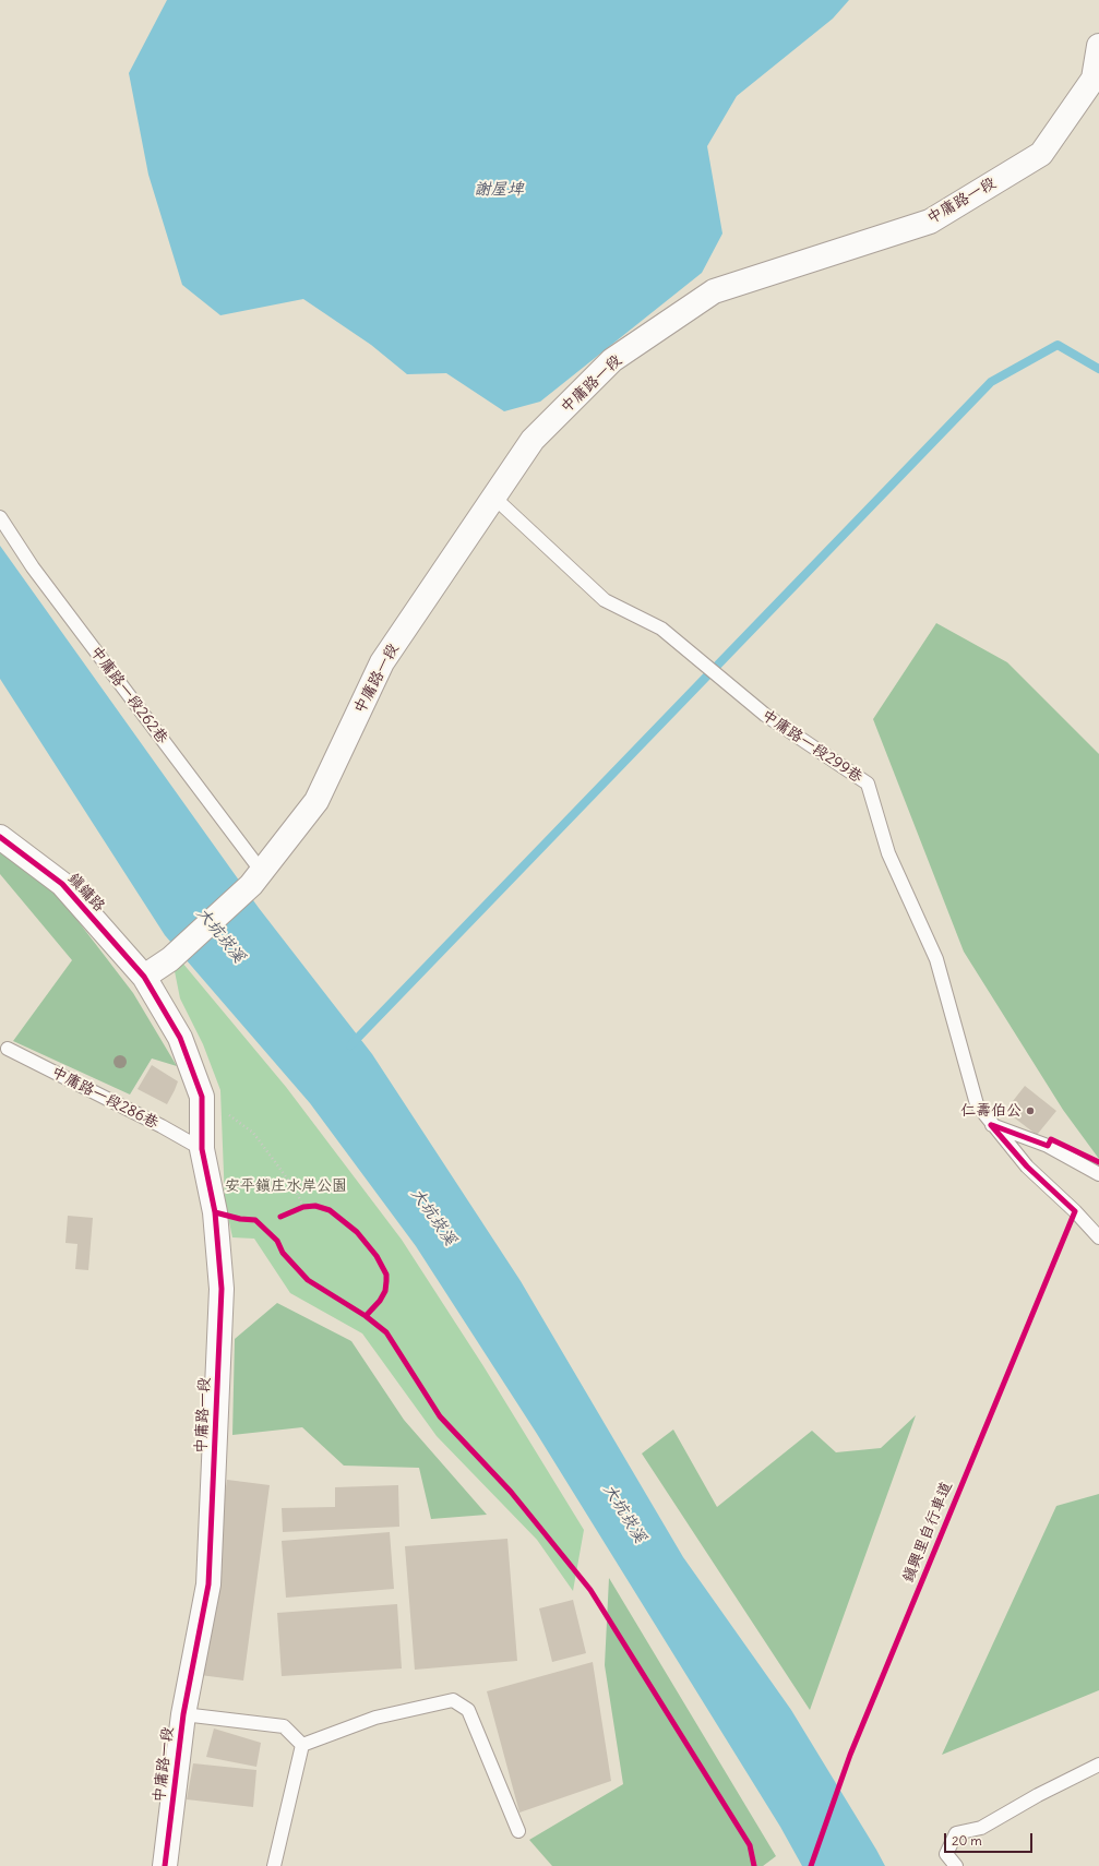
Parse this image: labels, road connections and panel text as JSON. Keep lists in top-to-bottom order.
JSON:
{
  "streets": {
    "street": ["中庸路一段", "鎮鏞路"],
    "lane": ["中庸路一段262巷", "中庸路一段299巷", "中庸路一段286巷"],
    "cycle path": ["鎮興里自行車道"]
  },
  "crossings": [
    ["中庸路一段", "中庸路一段262巷"],
    ["中庸路一段", "中庸路一段299巷"],
    ["中庸路一段", "鎮鏞路"],
    ["中庸路一段", "中庸路一段286巷"]
  ],
  "water": ["謝屋埤", "大坑崁溪"],
  "parks": ["安平鎮庄水岸公園"],
  "places": ["仁壽伯公"],
  "scale_bar": "20 m"
}
